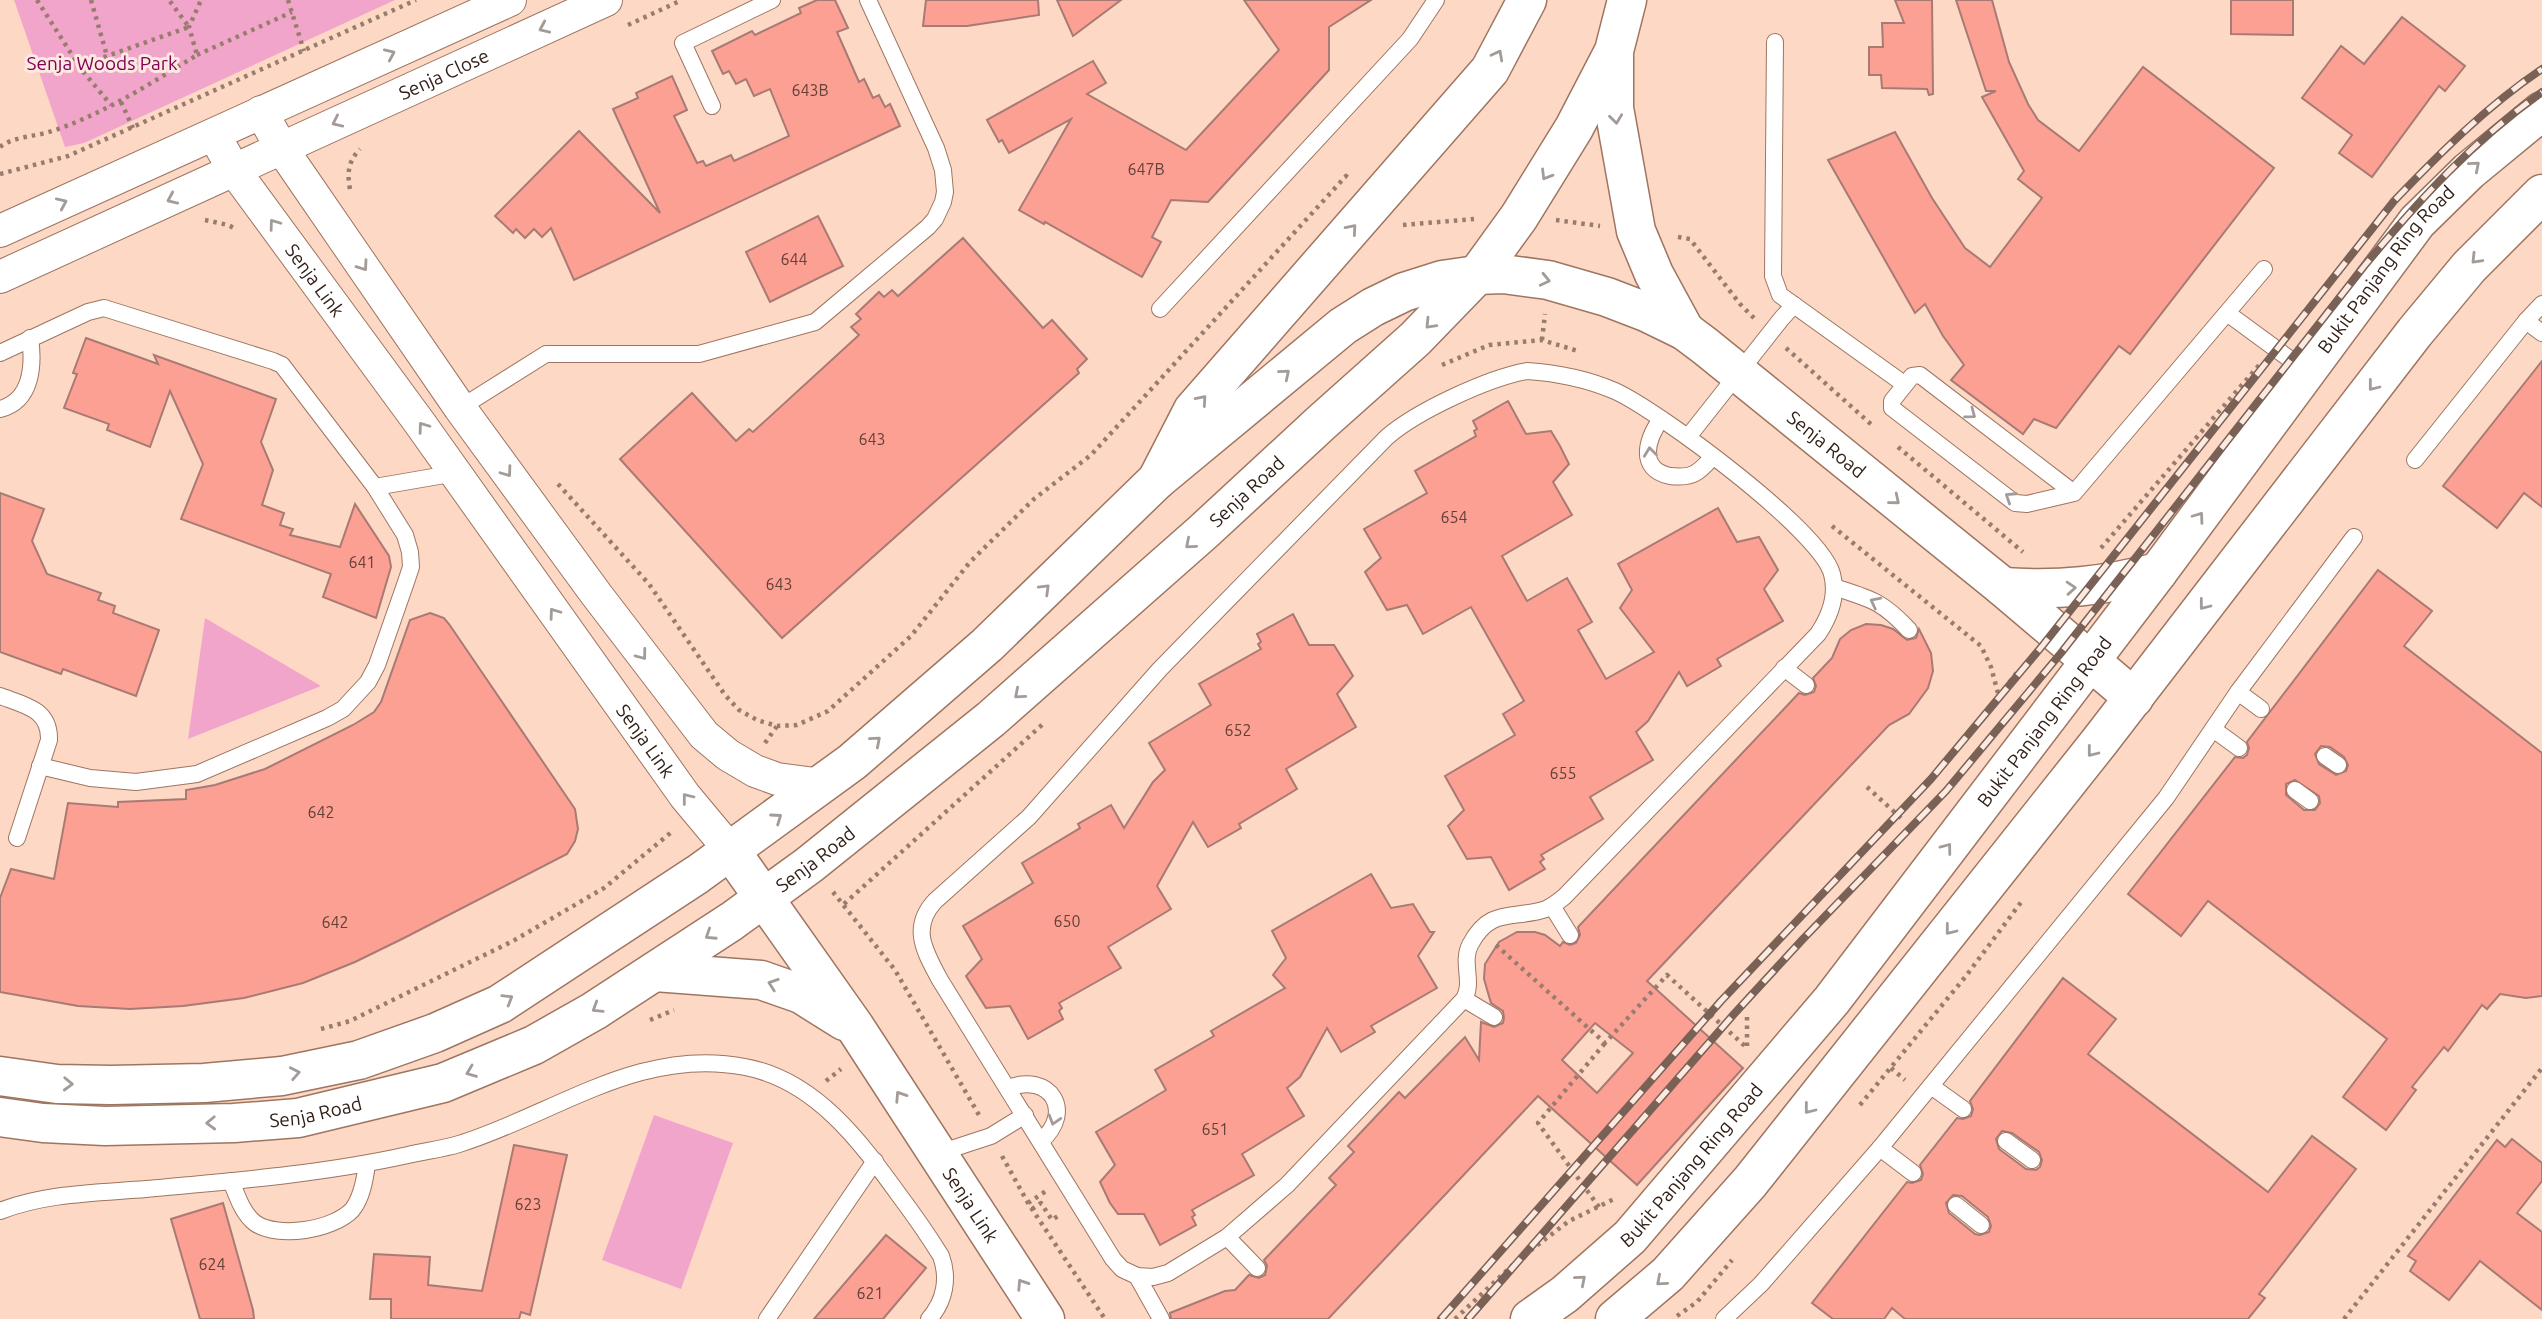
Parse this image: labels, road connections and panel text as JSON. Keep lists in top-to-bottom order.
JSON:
{
  "streets": {
    "main road": ["Bukit Panjang Ring Road", "Senja Link", "Senja Road"],
    "street": ["Senja Close"]
  },
  "crossings": [
    ["Senja Close", "Senja Link"],
    ["Bukit Panjang Ring Road", "Senja Road"],
    ["Senja Link", "Senja Road"]
  ],
  "parks": ["Senja Woods Park"],
  "house_numbers": [
    "643B",
    "647B",
    "644",
    "643",
    "654",
    "641",
    "643",
    "652",
    "655",
    "642",
    "650",
    "642",
    "651",
    "623",
    "624",
    "621"
  ]
}
